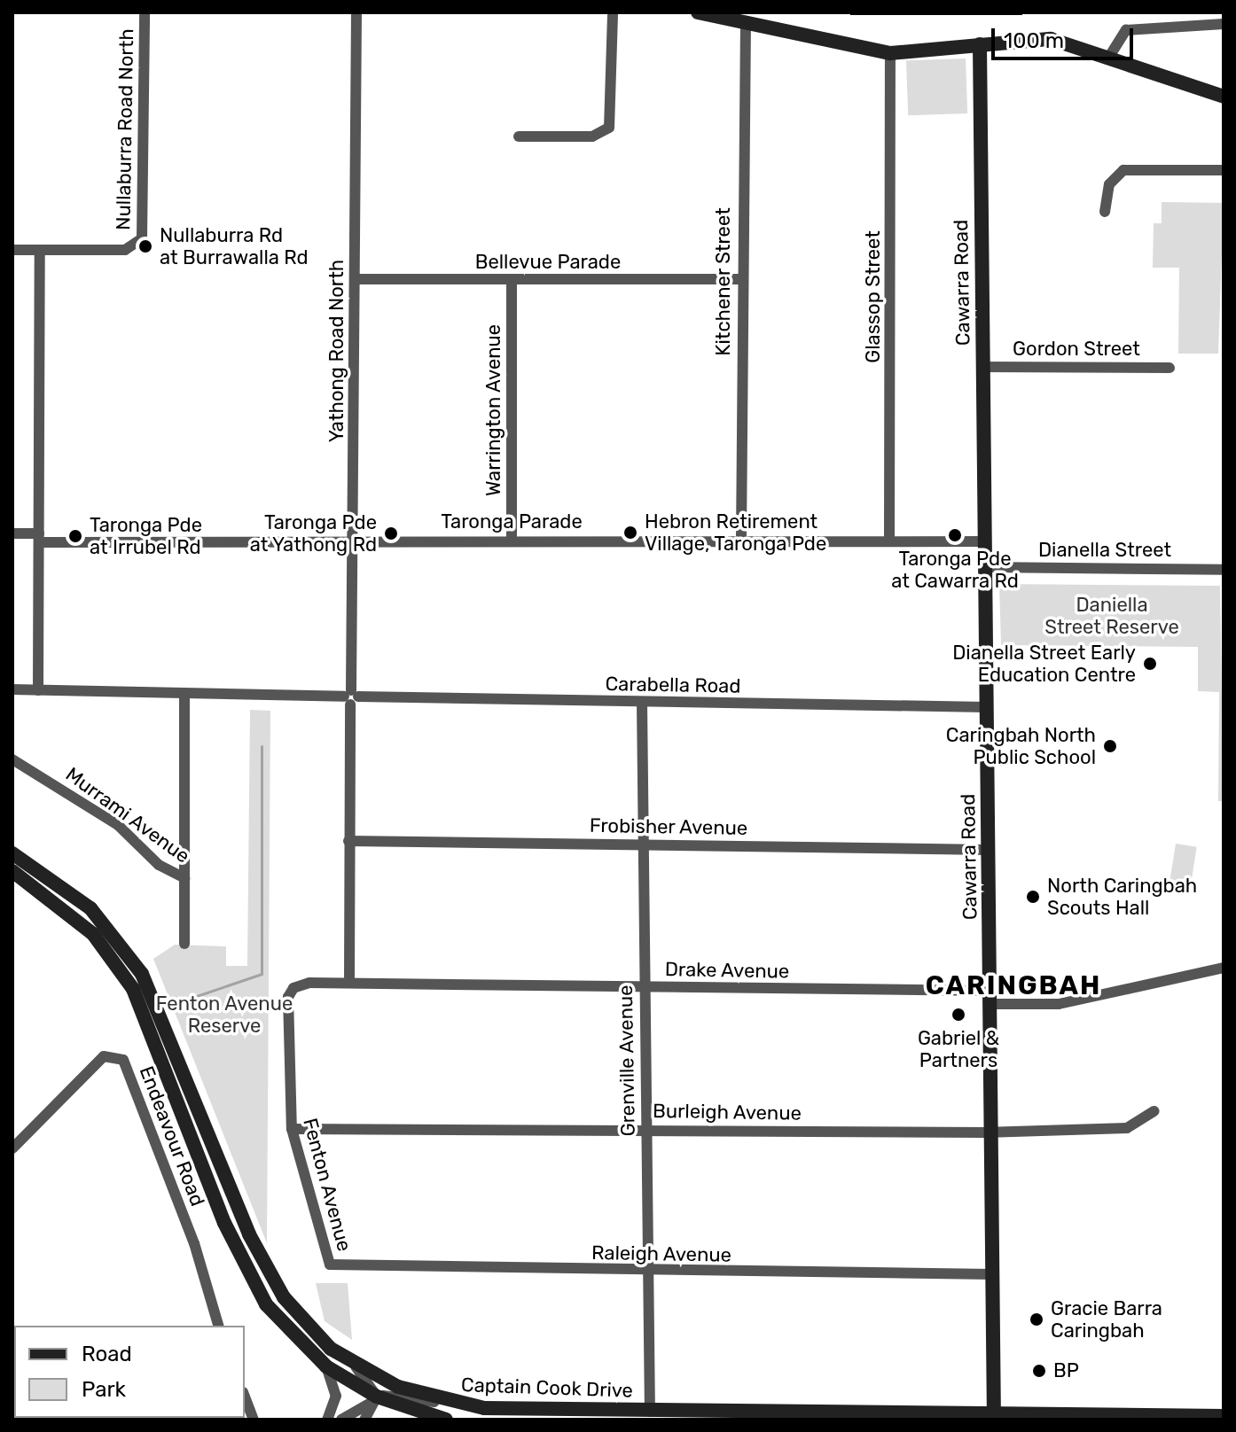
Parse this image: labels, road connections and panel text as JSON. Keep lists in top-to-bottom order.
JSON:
{
  "streets": {
    "main road": ["Cawarra Road", "Captain Cook Drive"],
    "street": [
      "Nullaburra Road North",
      "Bellevue Parade",
      "Kitchener Street",
      "Glassop Street",
      "Gordon Street",
      "Yathong Road North",
      "Warrington Avenue",
      "Taronga Parade",
      "Dianella Street",
      "Carabella Road",
      "Murrami Avenue",
      "Frobisher Avenue",
      "Drake Avenue",
      "Grenville Avenue",
      "Burleigh Avenue",
      "Endeavour Road",
      "Fenton Avenue",
      "Raleigh Avenue"
    ]
  },
  "crossings": [
    ["Bellevue Parade", "Kitchener Street"],
    ["Bellevue Parade", "Yathong Road North"],
    ["Bellevue Parade", "Warrington Avenue"],
    ["Kitchener Street", "Taronga Parade"],
    ["Cawarra Road", "Gordon Street"],
    ["Cawarra Road", "Taronga Parade"],
    ["Cawarra Road", "Dianella Street"],
    ["Cawarra Road", "Carabella Road"],
    ["Cawarra Road", "Frobisher Avenue"],
    ["Cawarra Road", "Drake Avenue"],
    ["Cawarra Road", "Burleigh Avenue"],
    ["Cawarra Road", "Raleigh Avenue"],
    ["Cawarra Road", "Captain Cook Drive"],
    ["Glassop Street", "Taronga Parade"],
    ["Yathong Road North", "Taronga Parade"],
    ["Yathong Road North", "Carabella Road"],
    ["Yathong Road North", "Frobisher Avenue"],
    ["Yathong Road North", "Drake Avenue"],
    ["Warrington Avenue", "Taronga Parade"],
    ["Carabella Road", "Murrami Avenue"],
    ["Carabella Road", "Grenville Avenue"],
    ["Frobisher Avenue", "Grenville Avenue"],
    ["Drake Avenue", "Grenville Avenue"],
    ["Drake Avenue", "Fenton Avenue"],
    ["Grenville Avenue", "Burleigh Avenue"],
    ["Grenville Avenue", "Raleigh Avenue"],
    ["Grenville Avenue", "Captain Cook Drive"],
    ["Burleigh Avenue", "Fenton Avenue"],
    ["Fenton Avenue", "Raleigh Avenue"]
  ],
  "districts": ["CARINGBAH"],
  "parks": ["Daniella Street Reserve", "Fenton Avenue Reserve"],
  "places": [
    "Nullaburra Rd at Burrawalla Rd",
    "Hebron Retirement Village, Taronga Pde",
    "Taronga Pde at Yathong Rd",
    "Taronga Pde at Cawarra Rd",
    "Taronga Pde at Irrubel Rd",
    "Dianella Street Early Education Centre",
    "Caringbah North Public School",
    "North Caringbah Scouts Hall",
    "Gabriel & Partners",
    "Gracie Barra Caringbah",
    "BP"
  ],
  "legend": ["Road", "Park"],
  "scale_bar": "100 m"
}
